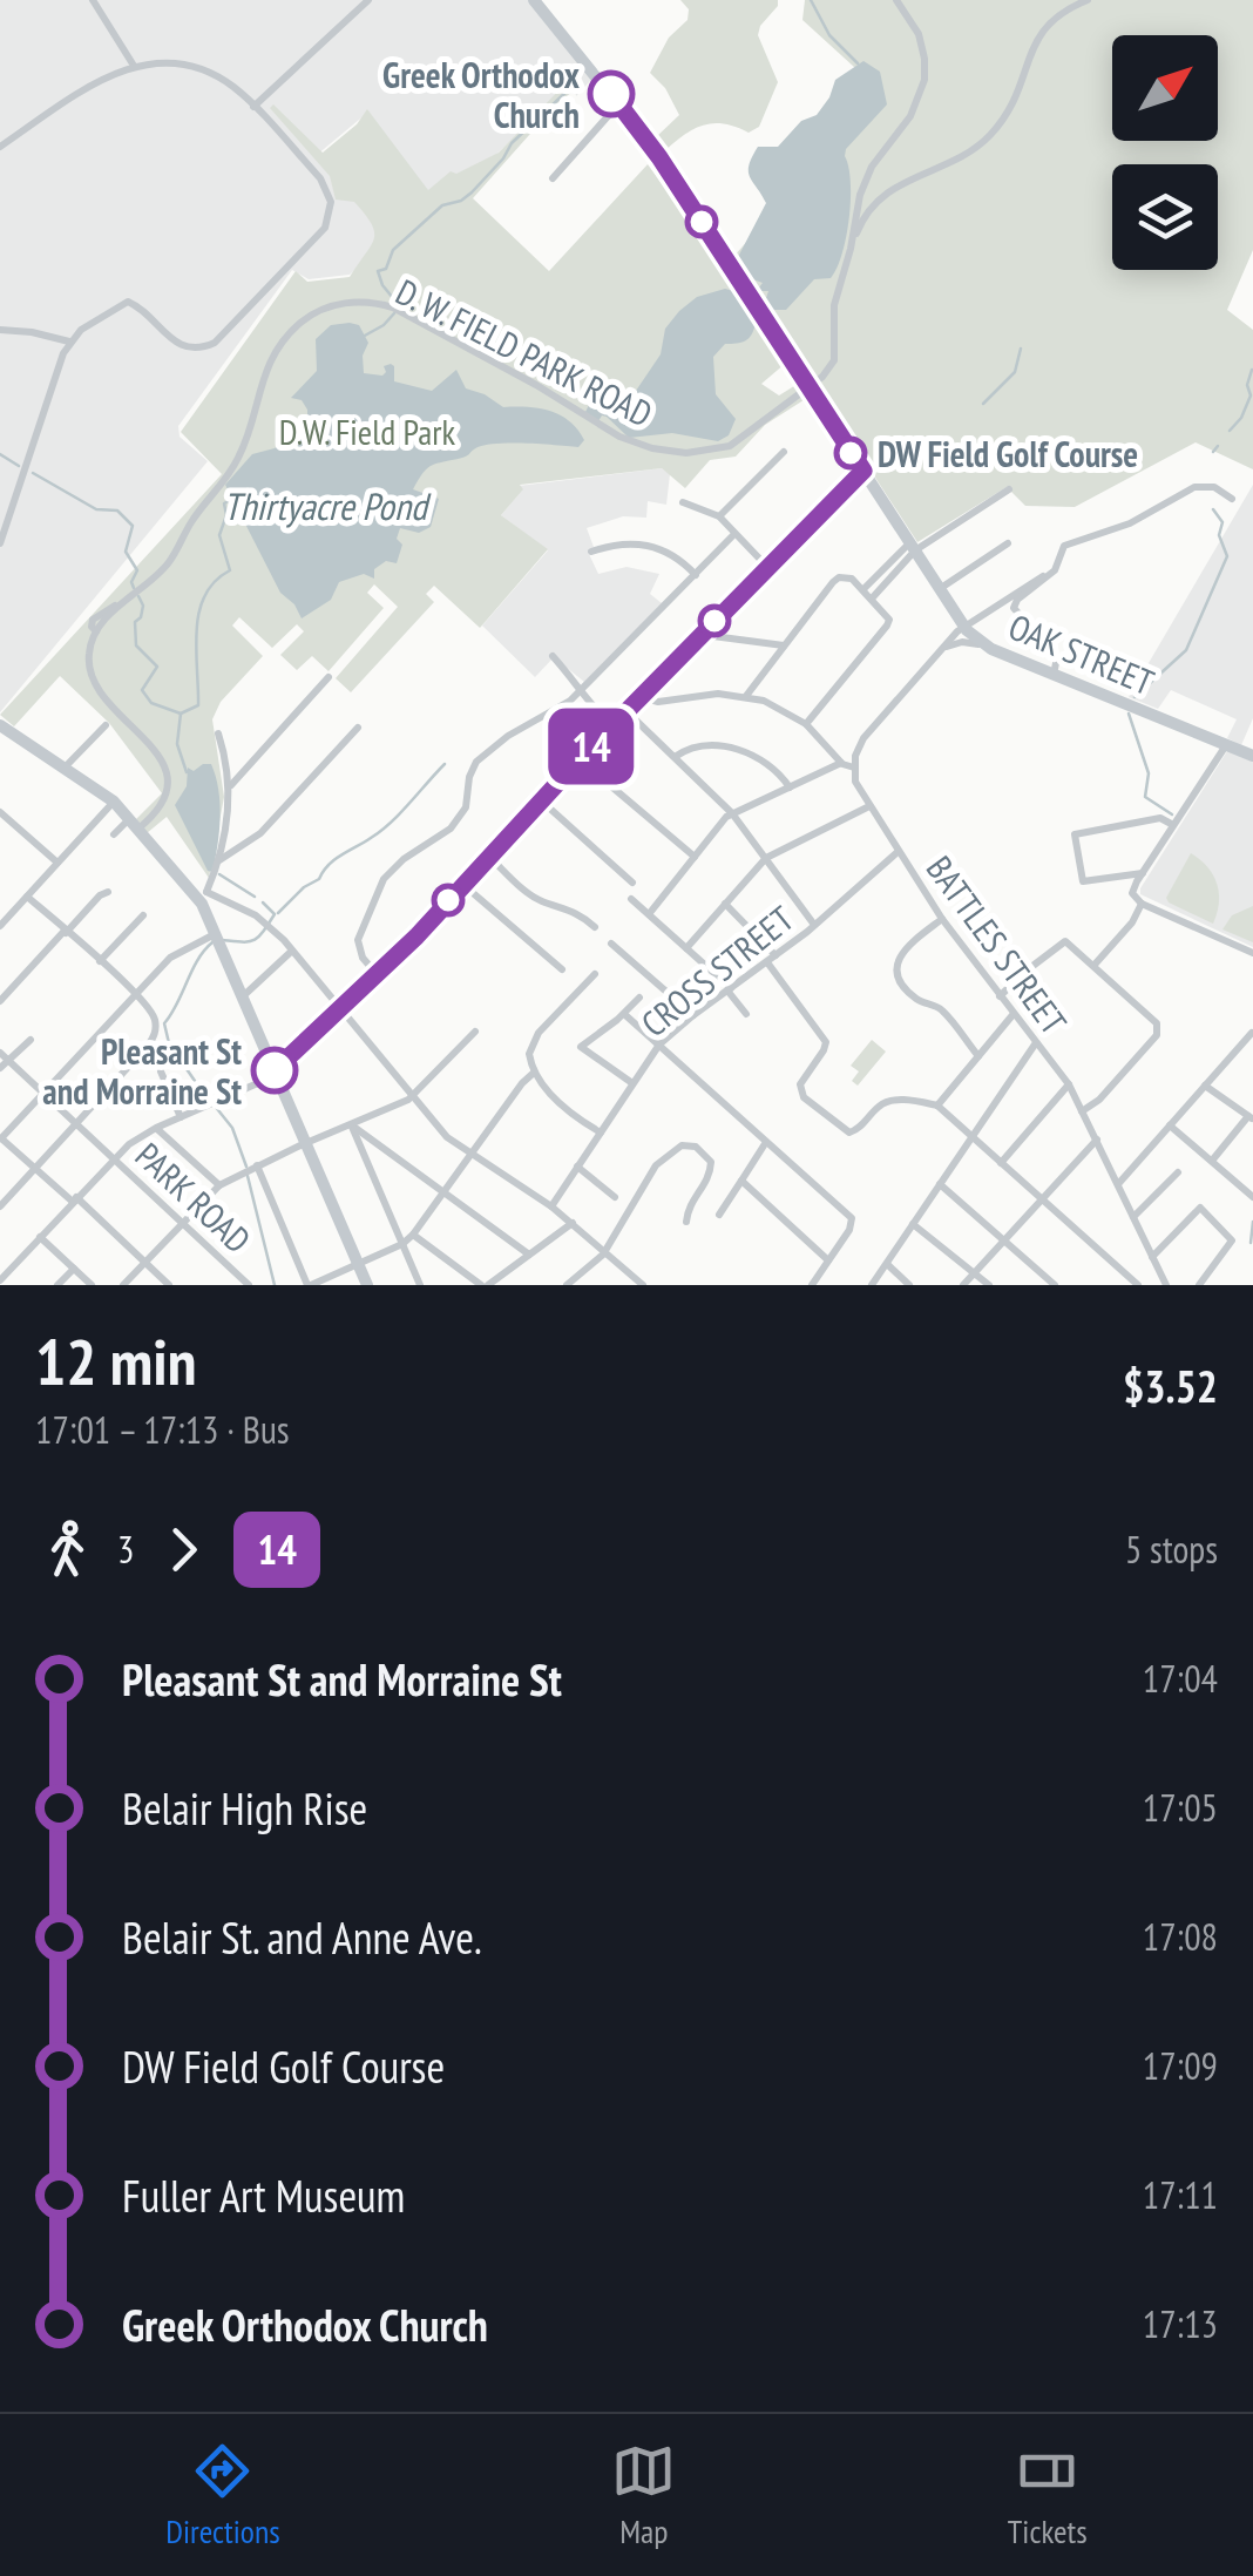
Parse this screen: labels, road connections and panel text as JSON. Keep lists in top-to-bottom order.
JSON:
{
  "streets": {
    "main road": ["OAK STREET"],
    "street": [
      "D. W. FIELD PARK ROAD",
      "BATTLES STREET",
      "CROSS STREET",
      "PARK ROAD"
    ]
  },
  "crossings": [
    ["D. W. FIELD PARK ROAD", "OAK STREET"],
    ["BATTLES STREET", "CROSS STREET"]
  ],
  "water": ["Thirtyacre Pond"],
  "parks": ["D.W. Field Park"],
  "places": ["Greek Orthodox Church", "DW Field Golf Course", "Pleasant St and Morraine St"],
  "lines": ["bus line 14"],
  "north": "top right",
  "page": {
    "on_map": "14",
    "heading": ["12 min", "17:01 – 17:13 · Bus", "$3.52"],
    "legs": ["3", "14", "5 stops"],
    "list": [
      {
        "name": "Pleasant St and Morraine St",
        "value": "17:04"
      },
      {
        "name": "Belair High Rise",
        "value": "17:05"
      },
      {
        "name": "Belair St. and Anne Ave.",
        "value": "17:08"
      },
      {
        "name": "DW Field Golf Course",
        "value": "17:09"
      },
      {
        "name": "Fuller Art Museum",
        "value": "17:11"
      },
      {
        "name": "Greek Orthodox Church",
        "value": "17:13"
      }
    ],
    "tabs": ["Directions", "Map", "Tickets"]
  }
}
